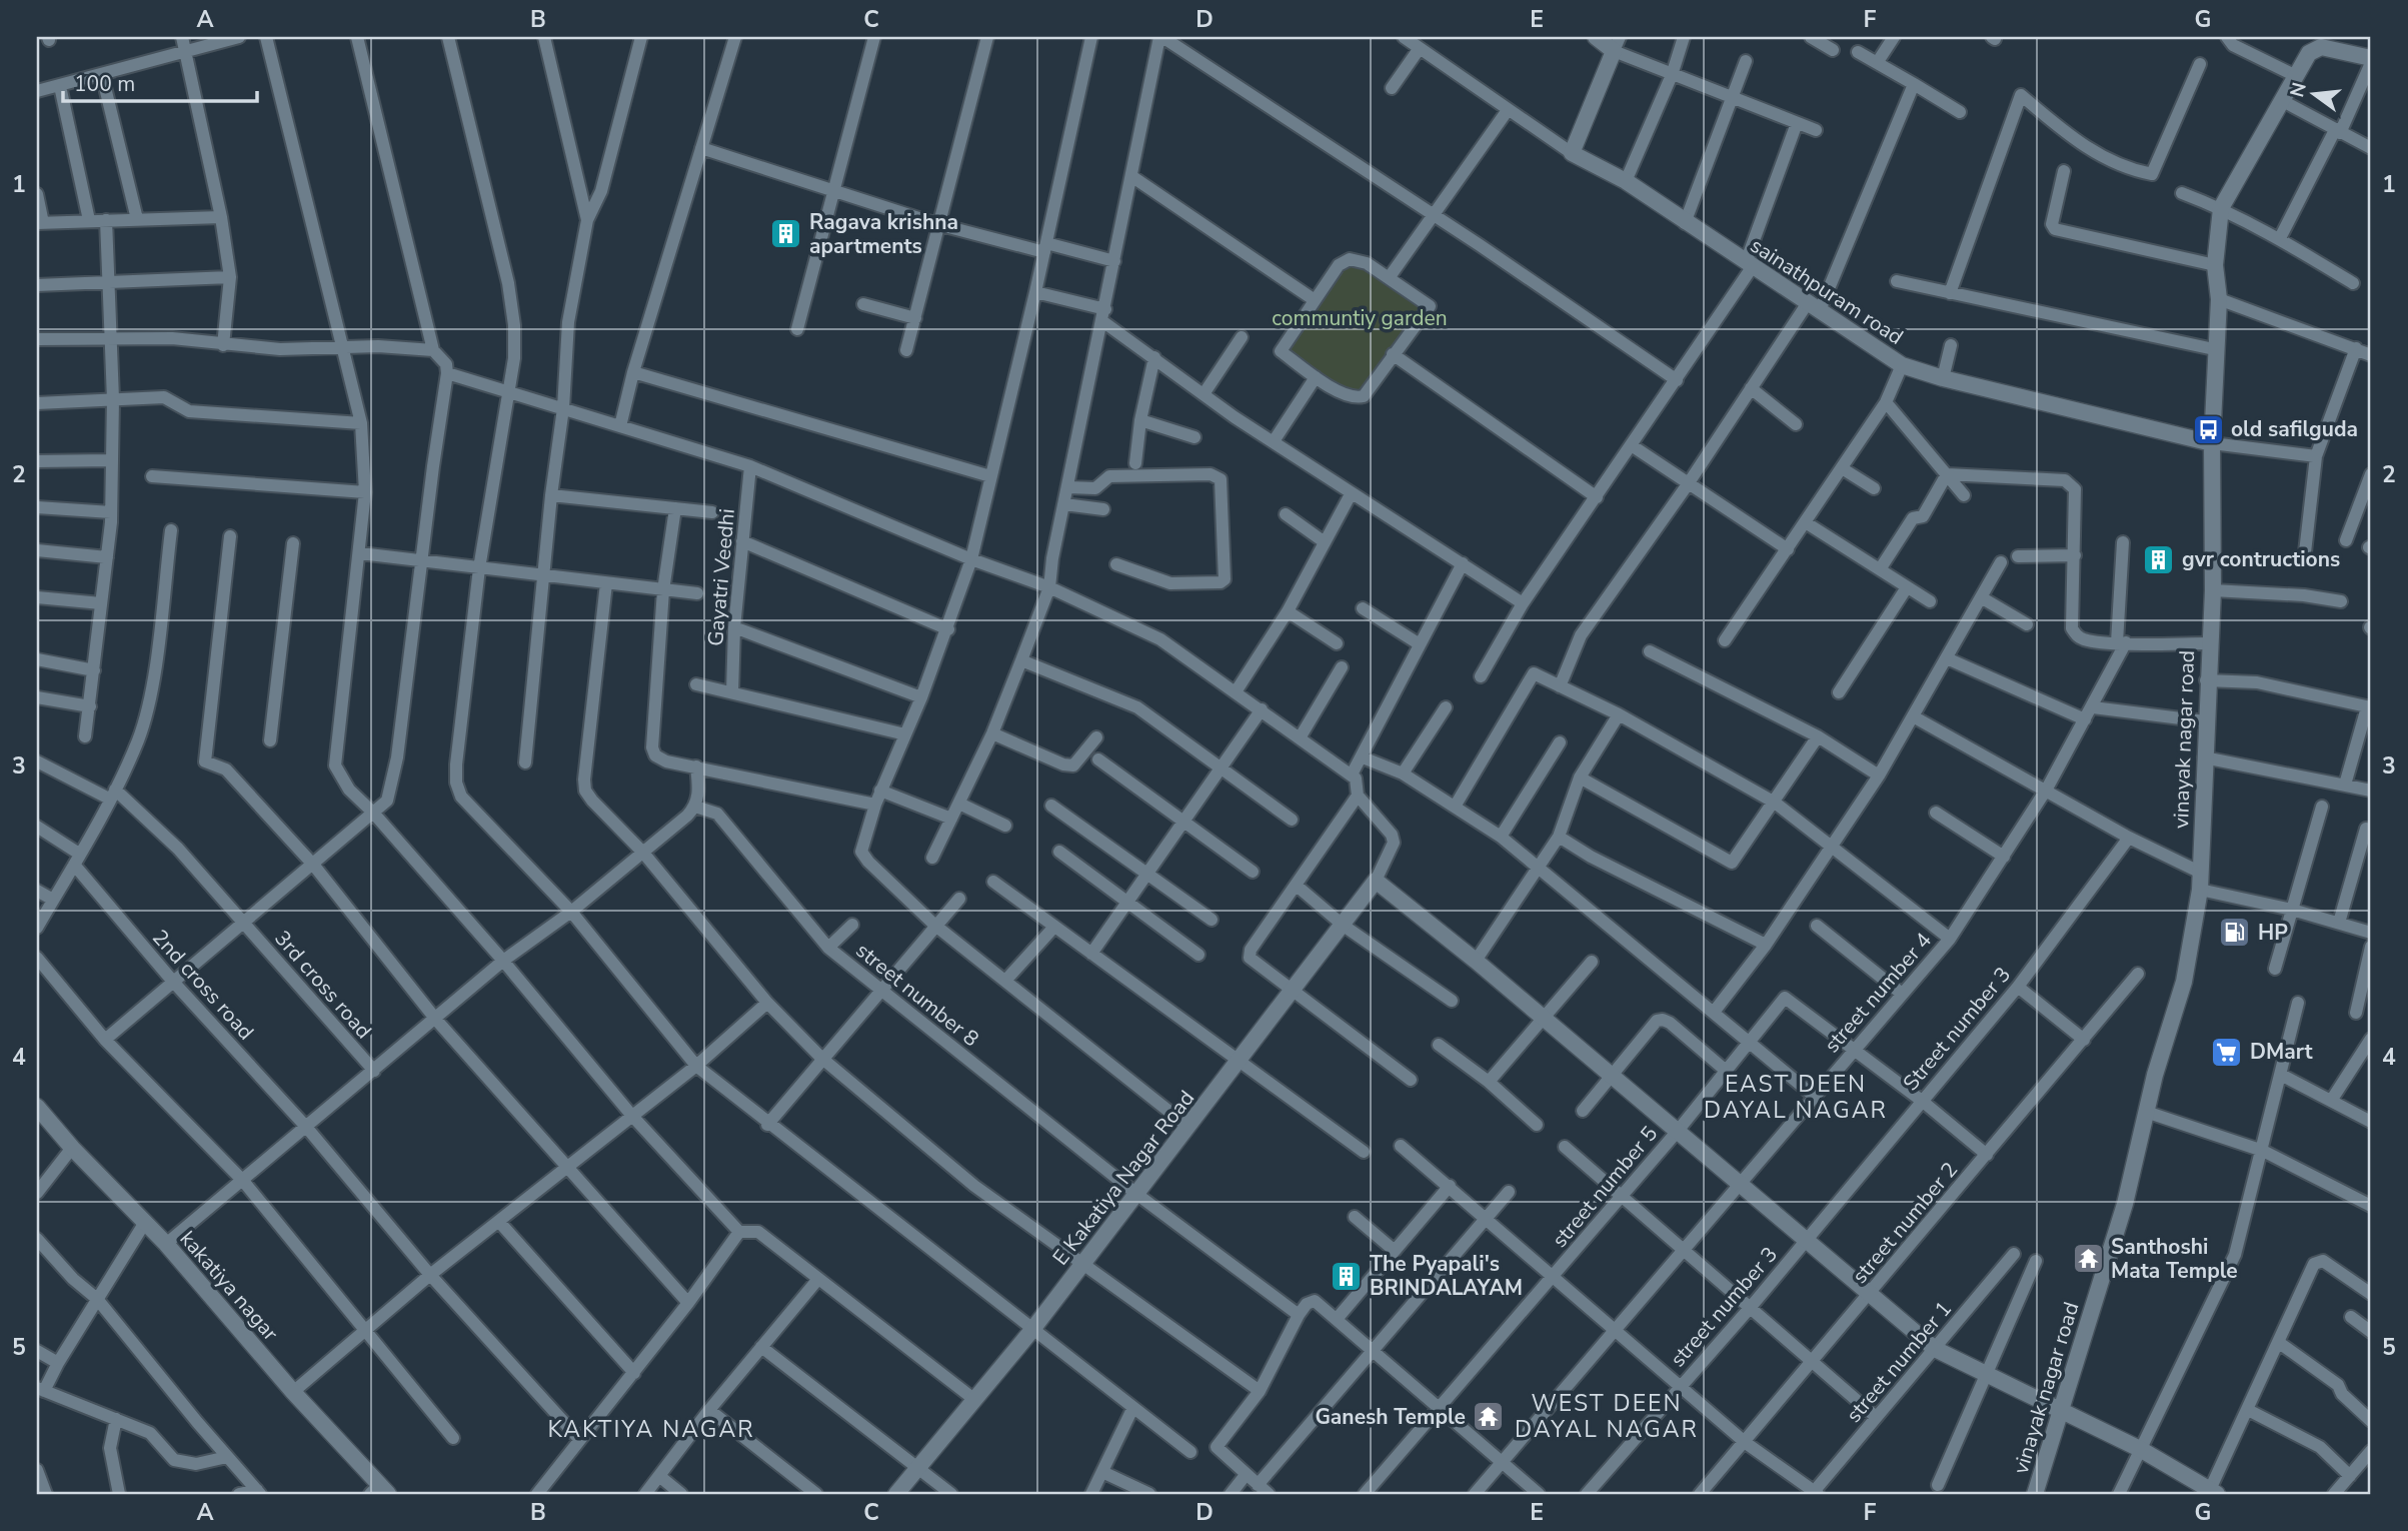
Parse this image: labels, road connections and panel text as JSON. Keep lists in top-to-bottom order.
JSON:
{
  "streets": {
    "street": [
      "sainathpuram road",
      "Gayatri Veedhi",
      "vinayak nagar road",
      "2nd cross road",
      "3rd cross road",
      "street number 4",
      "street number 8",
      "Street number 3",
      "E Kakatiya Nagar Road",
      "street number 5",
      "street number 2",
      "kakatiya nagar",
      "street number 3",
      "street number 1"
    ]
  },
  "crossings": [
    ["sainathpuram road", "vinayak nagar road"],
    ["street number 4", "street number 5"],
    ["street number 8", "E Kakatiya Nagar Road"],
    ["Street number 3", "street number 3"]
  ],
  "districts": ["EAST DEEN DAYAL NAGAR", "WEST DEEN DAYAL NAGAR", "KAKTIYA NAGAR"],
  "parks": ["communtiy garden"],
  "places": {
    "building": ["Ragava krishna apartments", "gvr contructions", "The Pyapali's BRINDALAYAM"],
    "bus stop": ["old safilguda"],
    "fuel station": ["HP"],
    "supermarket": ["DMart"],
    "temple": ["Santhoshi Mata Temple", "Ganesh Temple"]
  },
  "scale_bar": "100 m",
  "north": "left",
  "grid": {
    "columns": [
      "A",
      "B",
      "C",
      "D",
      "E",
      "F",
      "G"
    ],
    "rows": [
      "1",
      "2",
      "3",
      "4",
      "5"
    ]
  }
}
